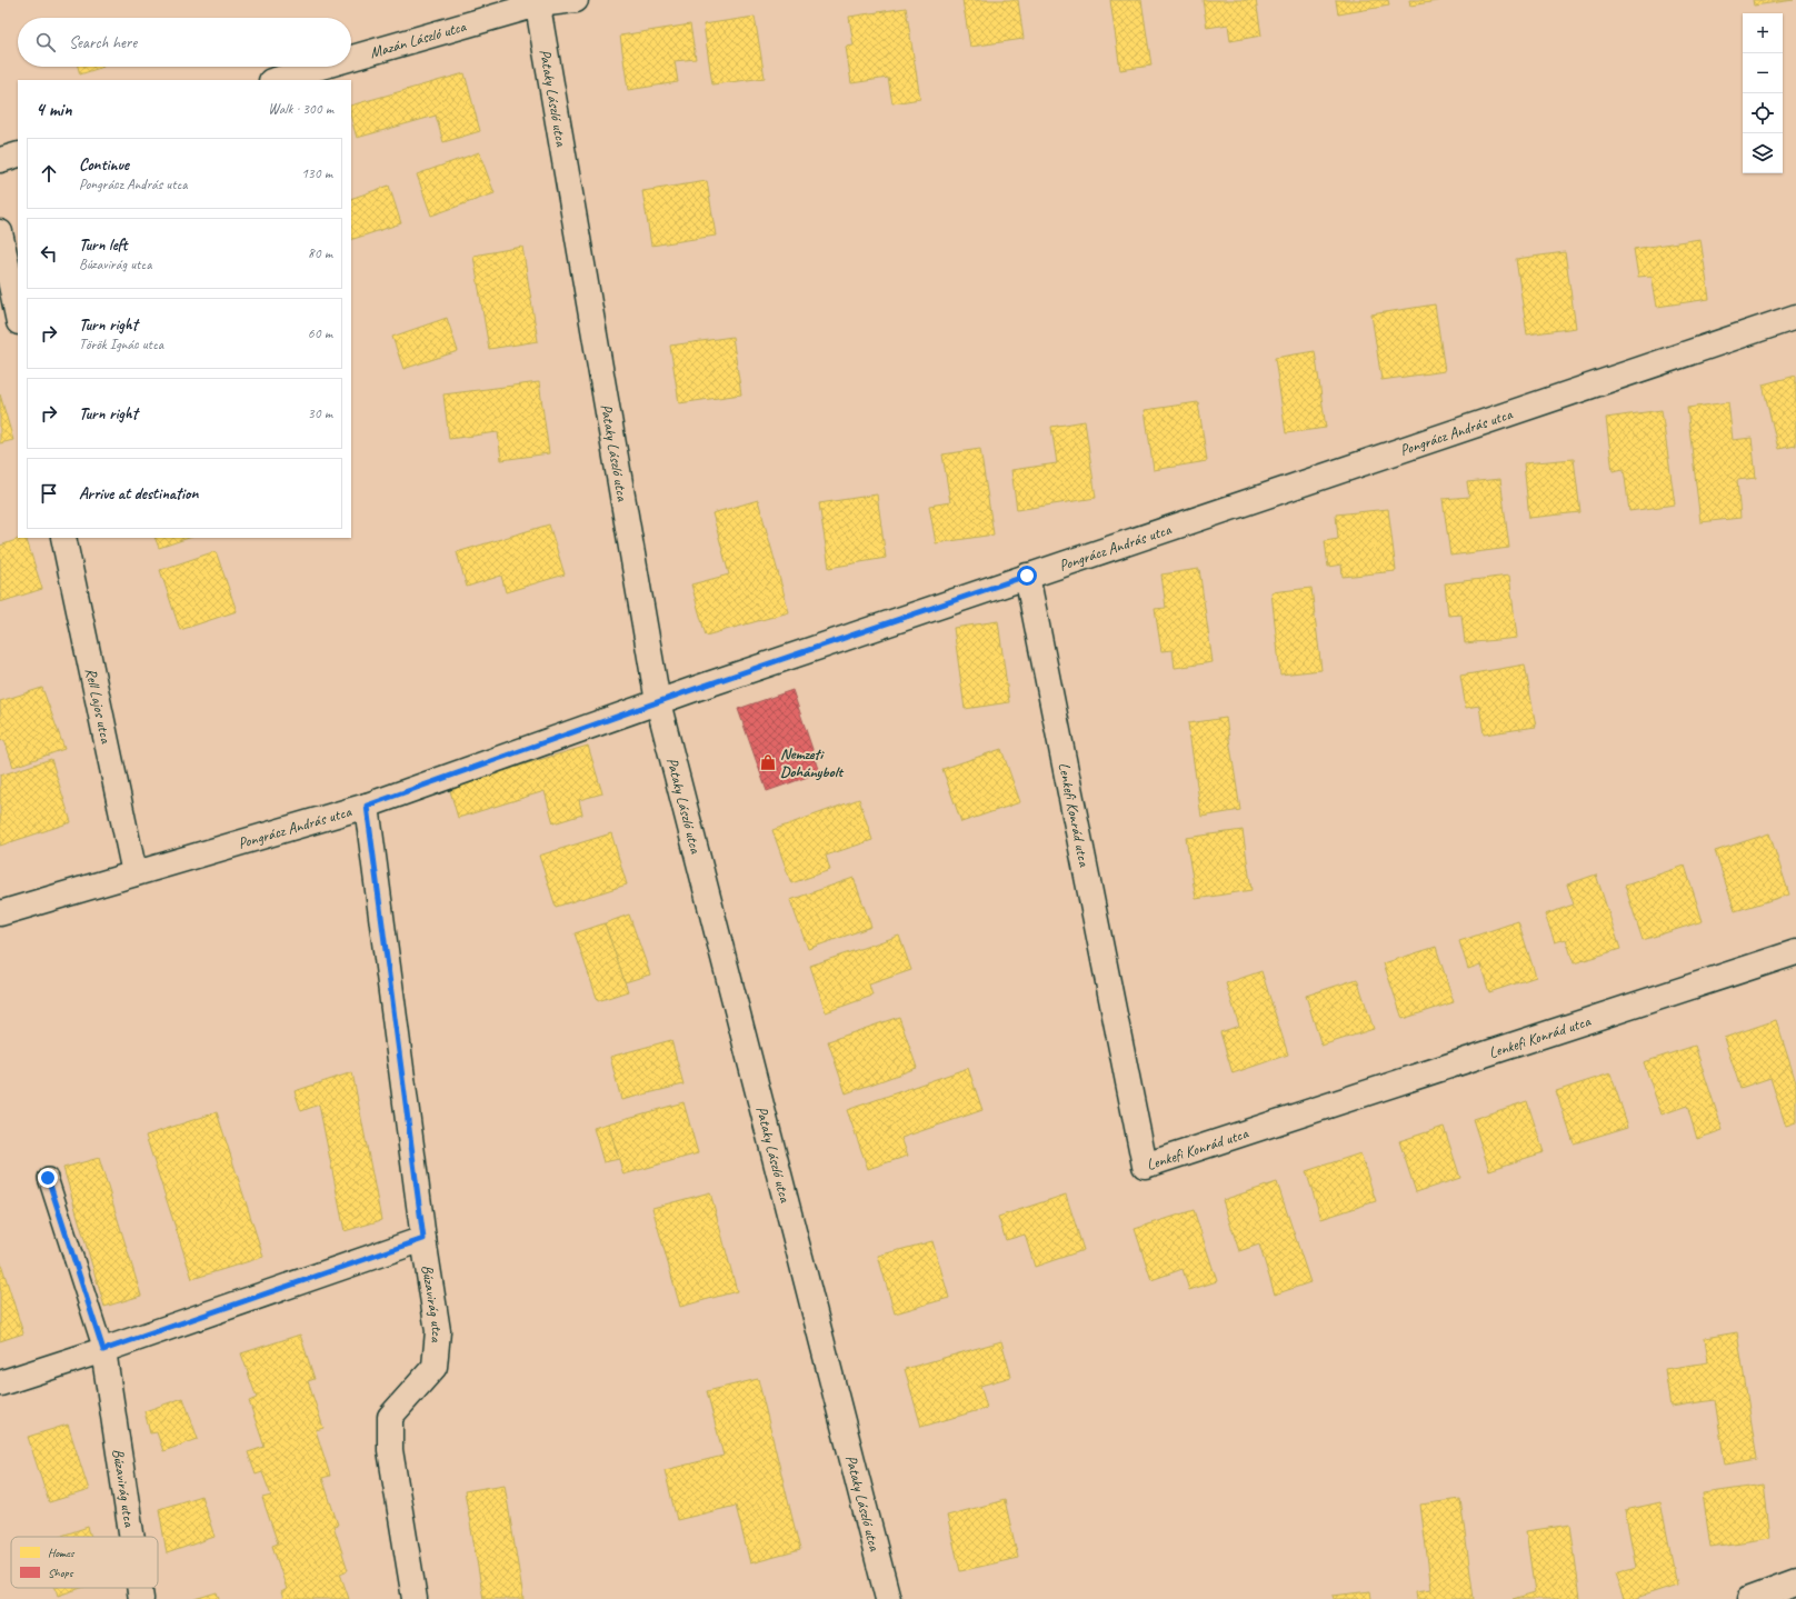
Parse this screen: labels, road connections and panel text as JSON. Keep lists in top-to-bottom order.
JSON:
{
  "streets": {
    "street": [
      "Mazán László utca",
      "Pataky László utca",
      "Pongrácz András utca",
      "Rell Lajos utca",
      "Lenkefi Konrád utca",
      "Búzavirág utca"
    ]
  },
  "crossings": [
    ["Mazán László utca", "Pataky László utca"],
    ["Pataky László utca", "Pongrácz András utca"],
    ["Pongrácz András utca", "Rell Lajos utca"],
    ["Pongrácz András utca", "Lenkefi Konrád utca"],
    ["Pongrácz András utca", "Búzavirág utca"]
  ],
  "places": {
    "shop": ["Nemzeti Dohánybolt"]
  },
  "legend": ["Homes", "Shops"],
  "page": {
    "map_buttons": ["+", "−"],
    "search": "Search here",
    "heading": ["4 min", "Walk · 300 m"],
    "list": [
      ["Continue", "Pongrácz András utca", "130 m"],
      ["Turn left", "Búzavirág utca", "80 m"],
      ["Turn right", "Török Ignác utca", "60 m"],
      ["Turn right", "30 m"],
      "Arrive at destination"
    ]
  }
}
